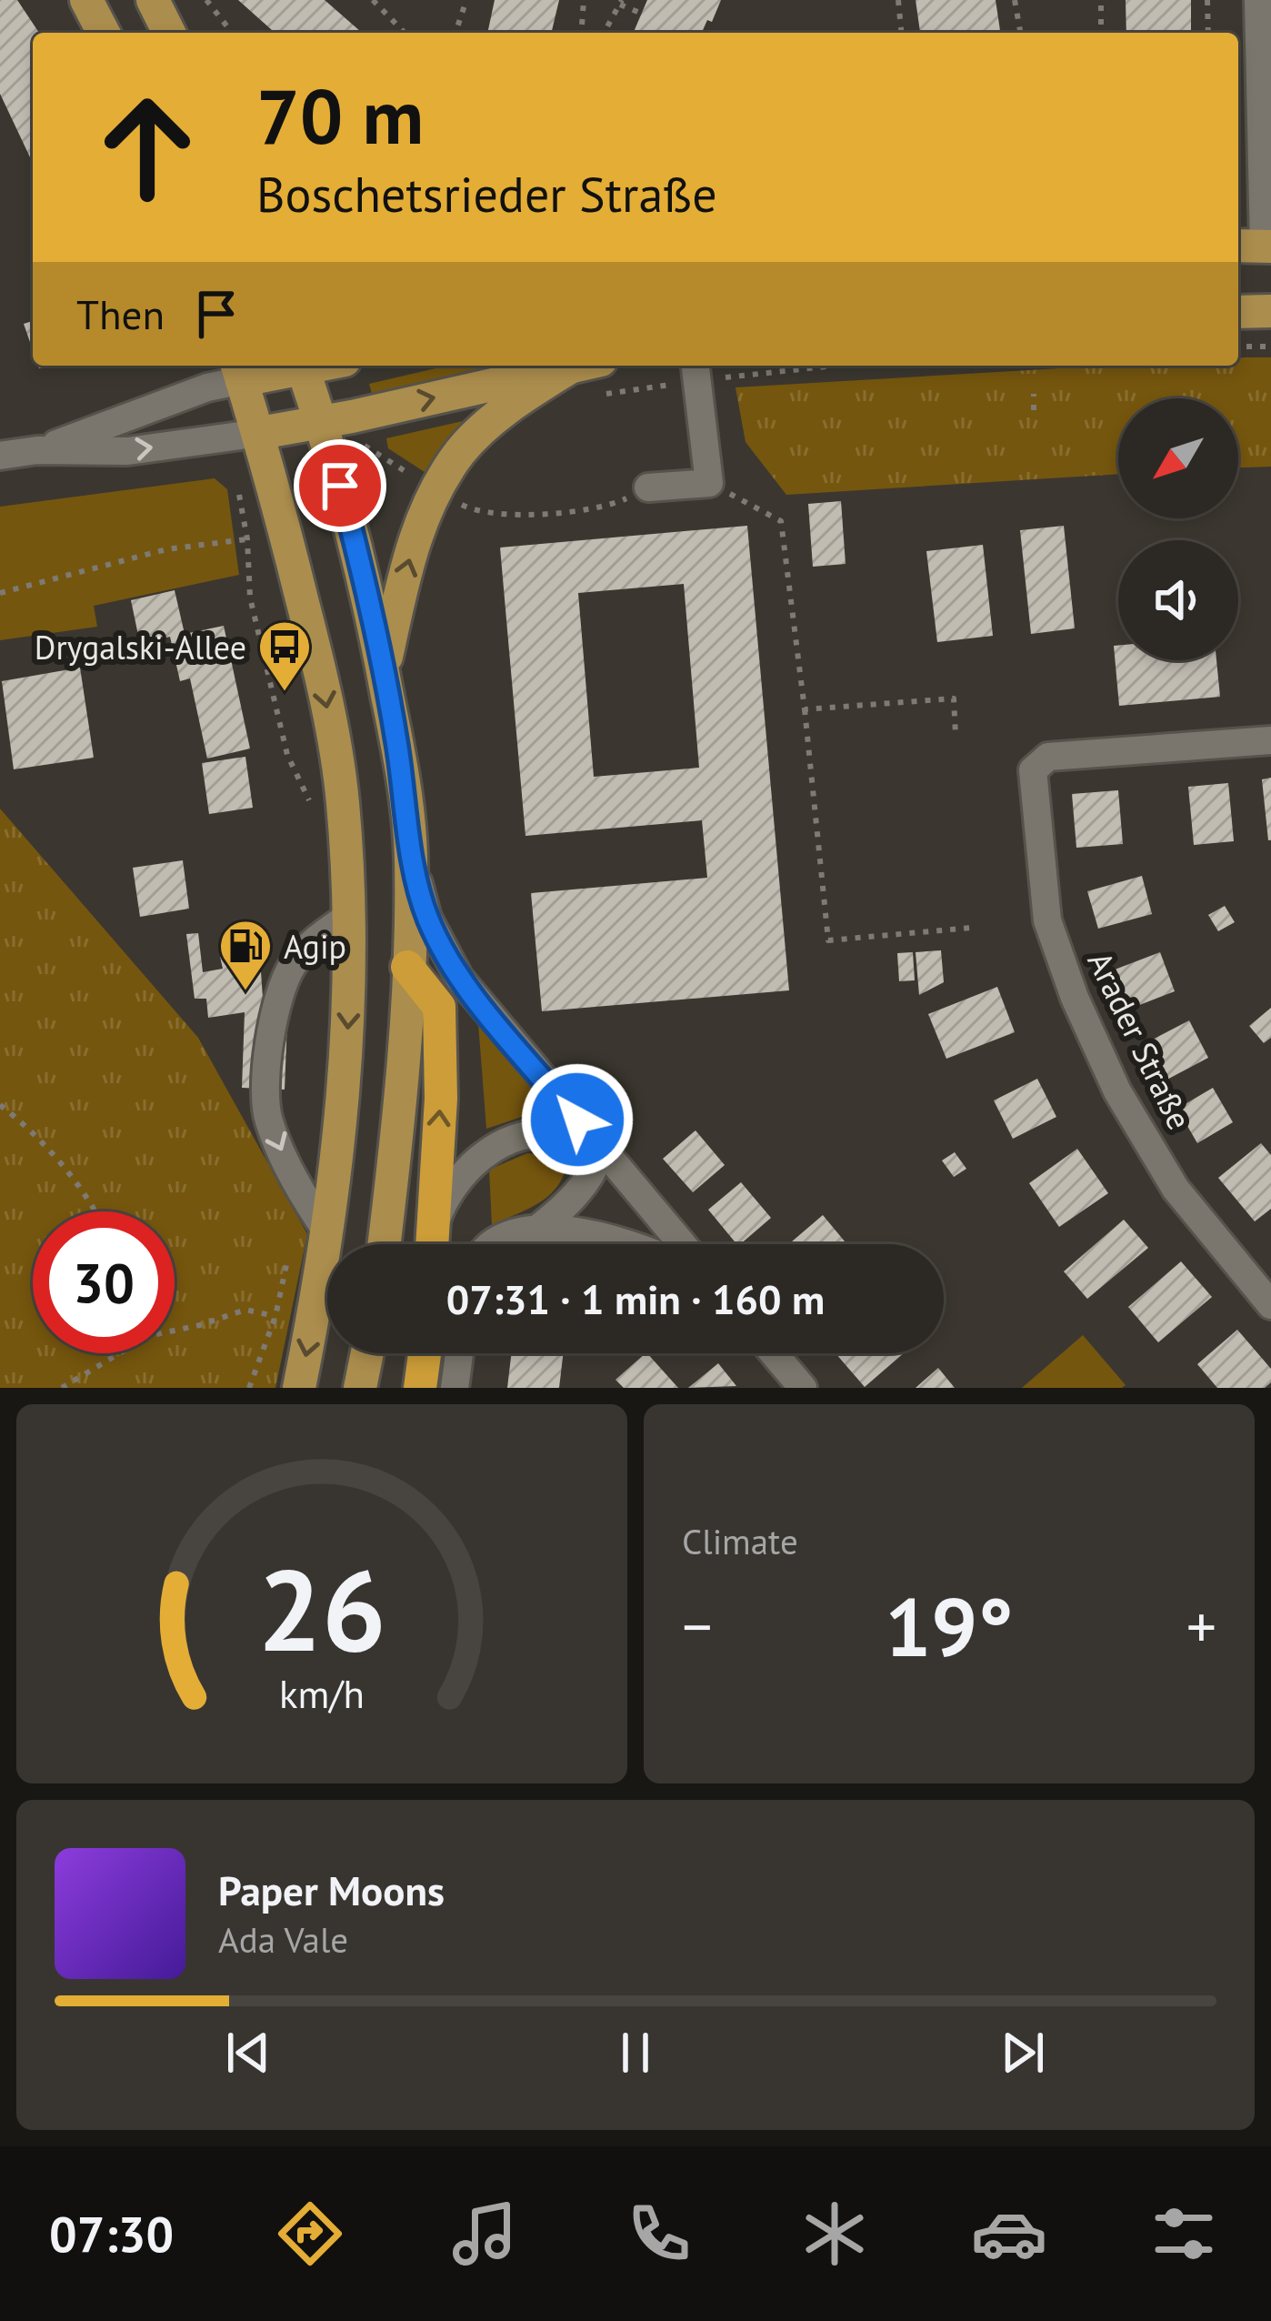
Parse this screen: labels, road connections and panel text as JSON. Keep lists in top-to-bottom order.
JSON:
{
  "streets": {
    "street": ["Arader Straße"]
  },
  "places": {
    "bus stop": ["Drygalski-Allee"],
    "fuel station": ["Agip"]
  },
  "north": "bottom left",
  "page": {
    "turn": ["70 m", "Boschetsrieder Straße"],
    "then": "Then",
    "limit": "30",
    "trip": "07:31 · 1 min · 160 m",
    "tile": "Climate",
    "heat": ["−", "19°", "+"],
    "song": ["Paper Moons", "Ada Vale"],
    "tabs": "07:30",
    "gauge": ["26", "km/h"]
  }
}
